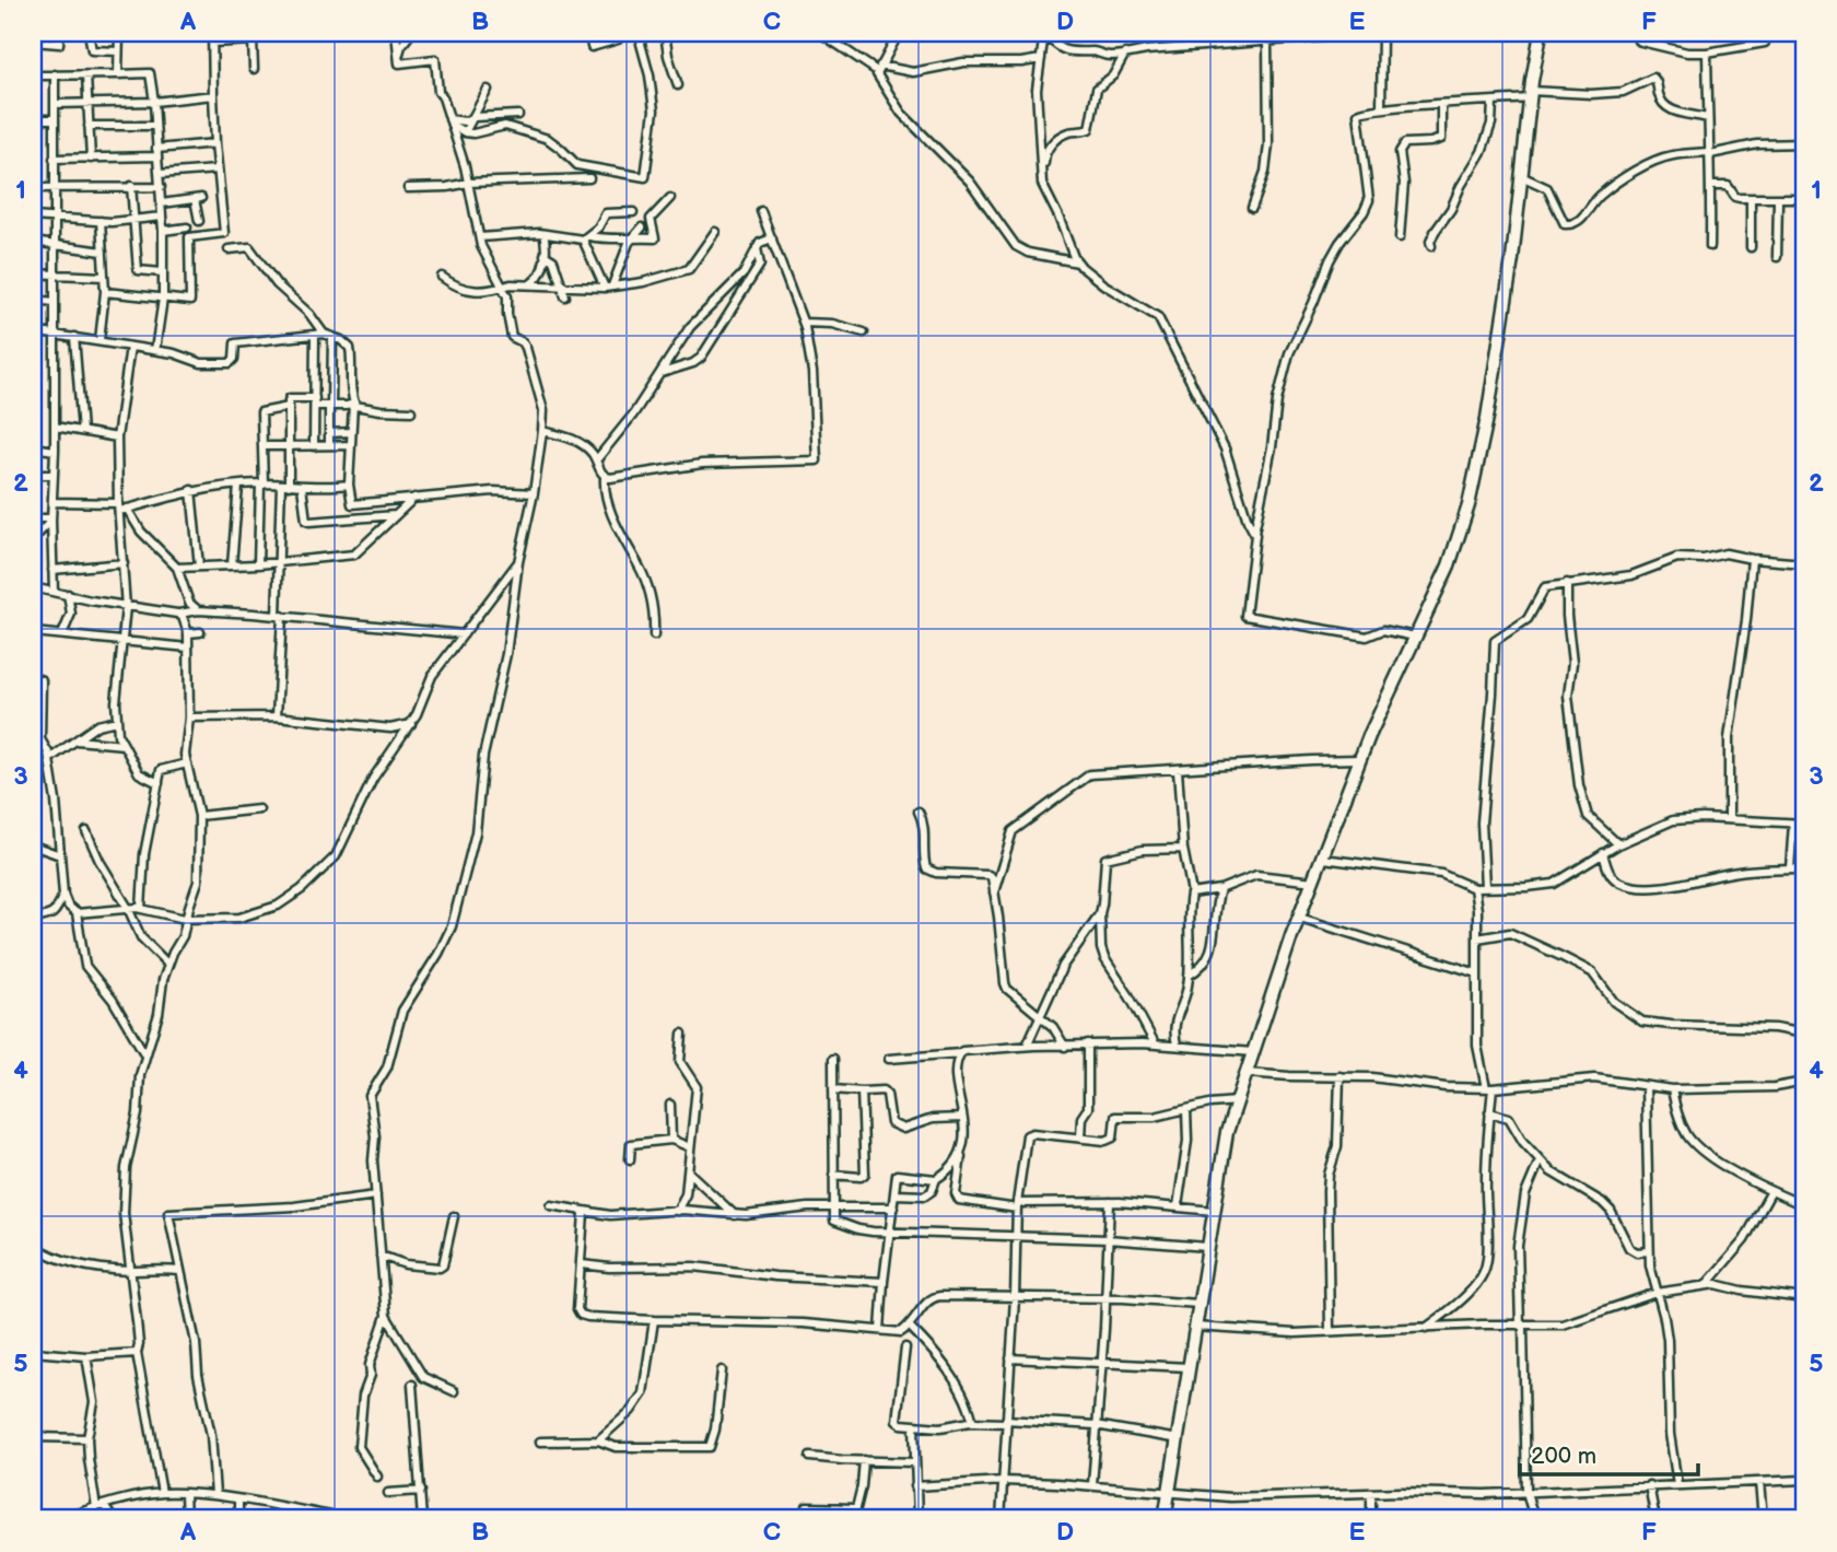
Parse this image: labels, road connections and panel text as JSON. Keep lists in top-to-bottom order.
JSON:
{
  "scale_bar": "200 m",
  "grid": {
    "columns": [
      "A",
      "B",
      "C",
      "D",
      "E",
      "F"
    ],
    "rows": [
      "1",
      "2",
      "3",
      "4",
      "5"
    ]
  }
}
